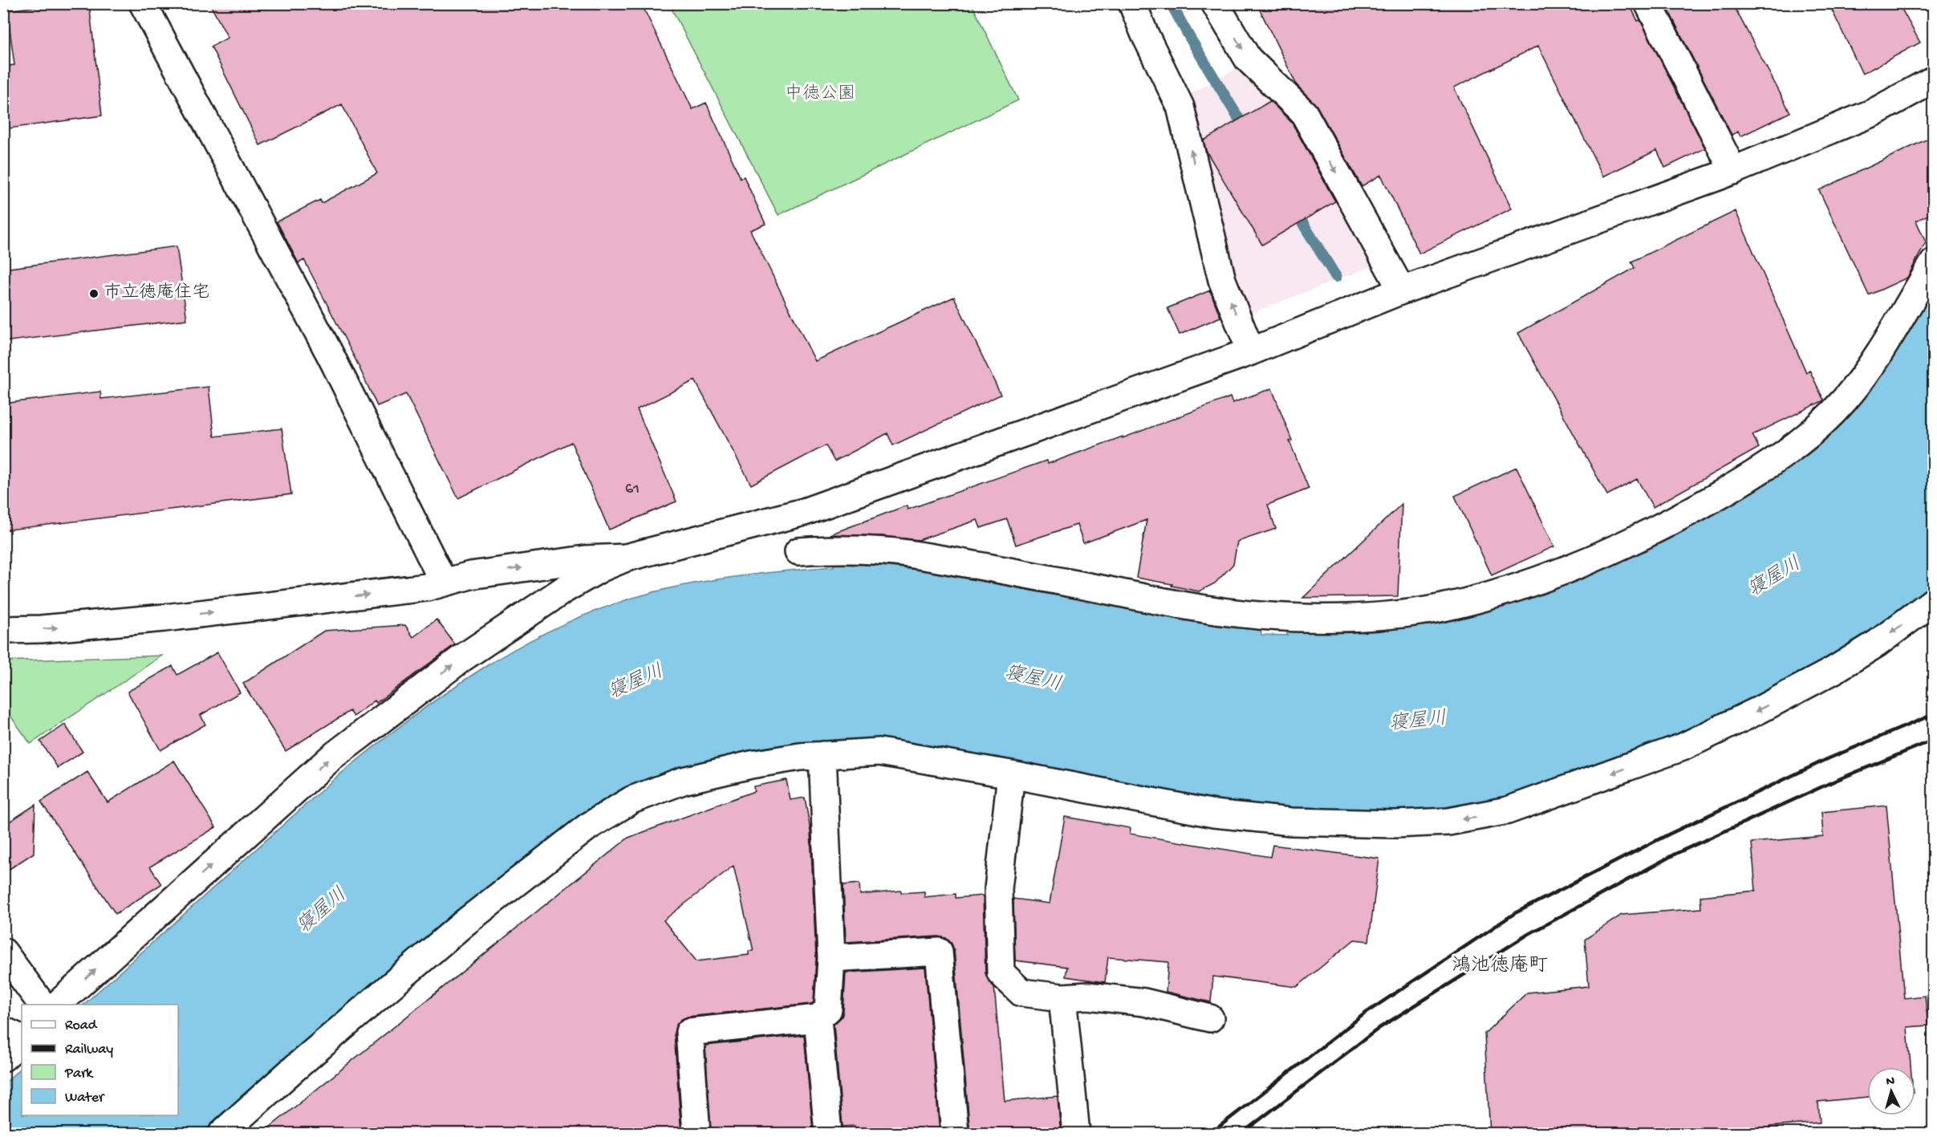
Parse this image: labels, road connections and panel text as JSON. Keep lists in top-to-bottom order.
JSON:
{
  "districts": ["鴻池徳庵町"],
  "water": ["寝屋川"],
  "parks": ["中徳公園"],
  "places": ["市立徳庵住宅"],
  "house_numbers": ["61"],
  "legend": [
    "Road",
    "Railway",
    "Park",
    "Water"
  ],
  "north": "top"
}
